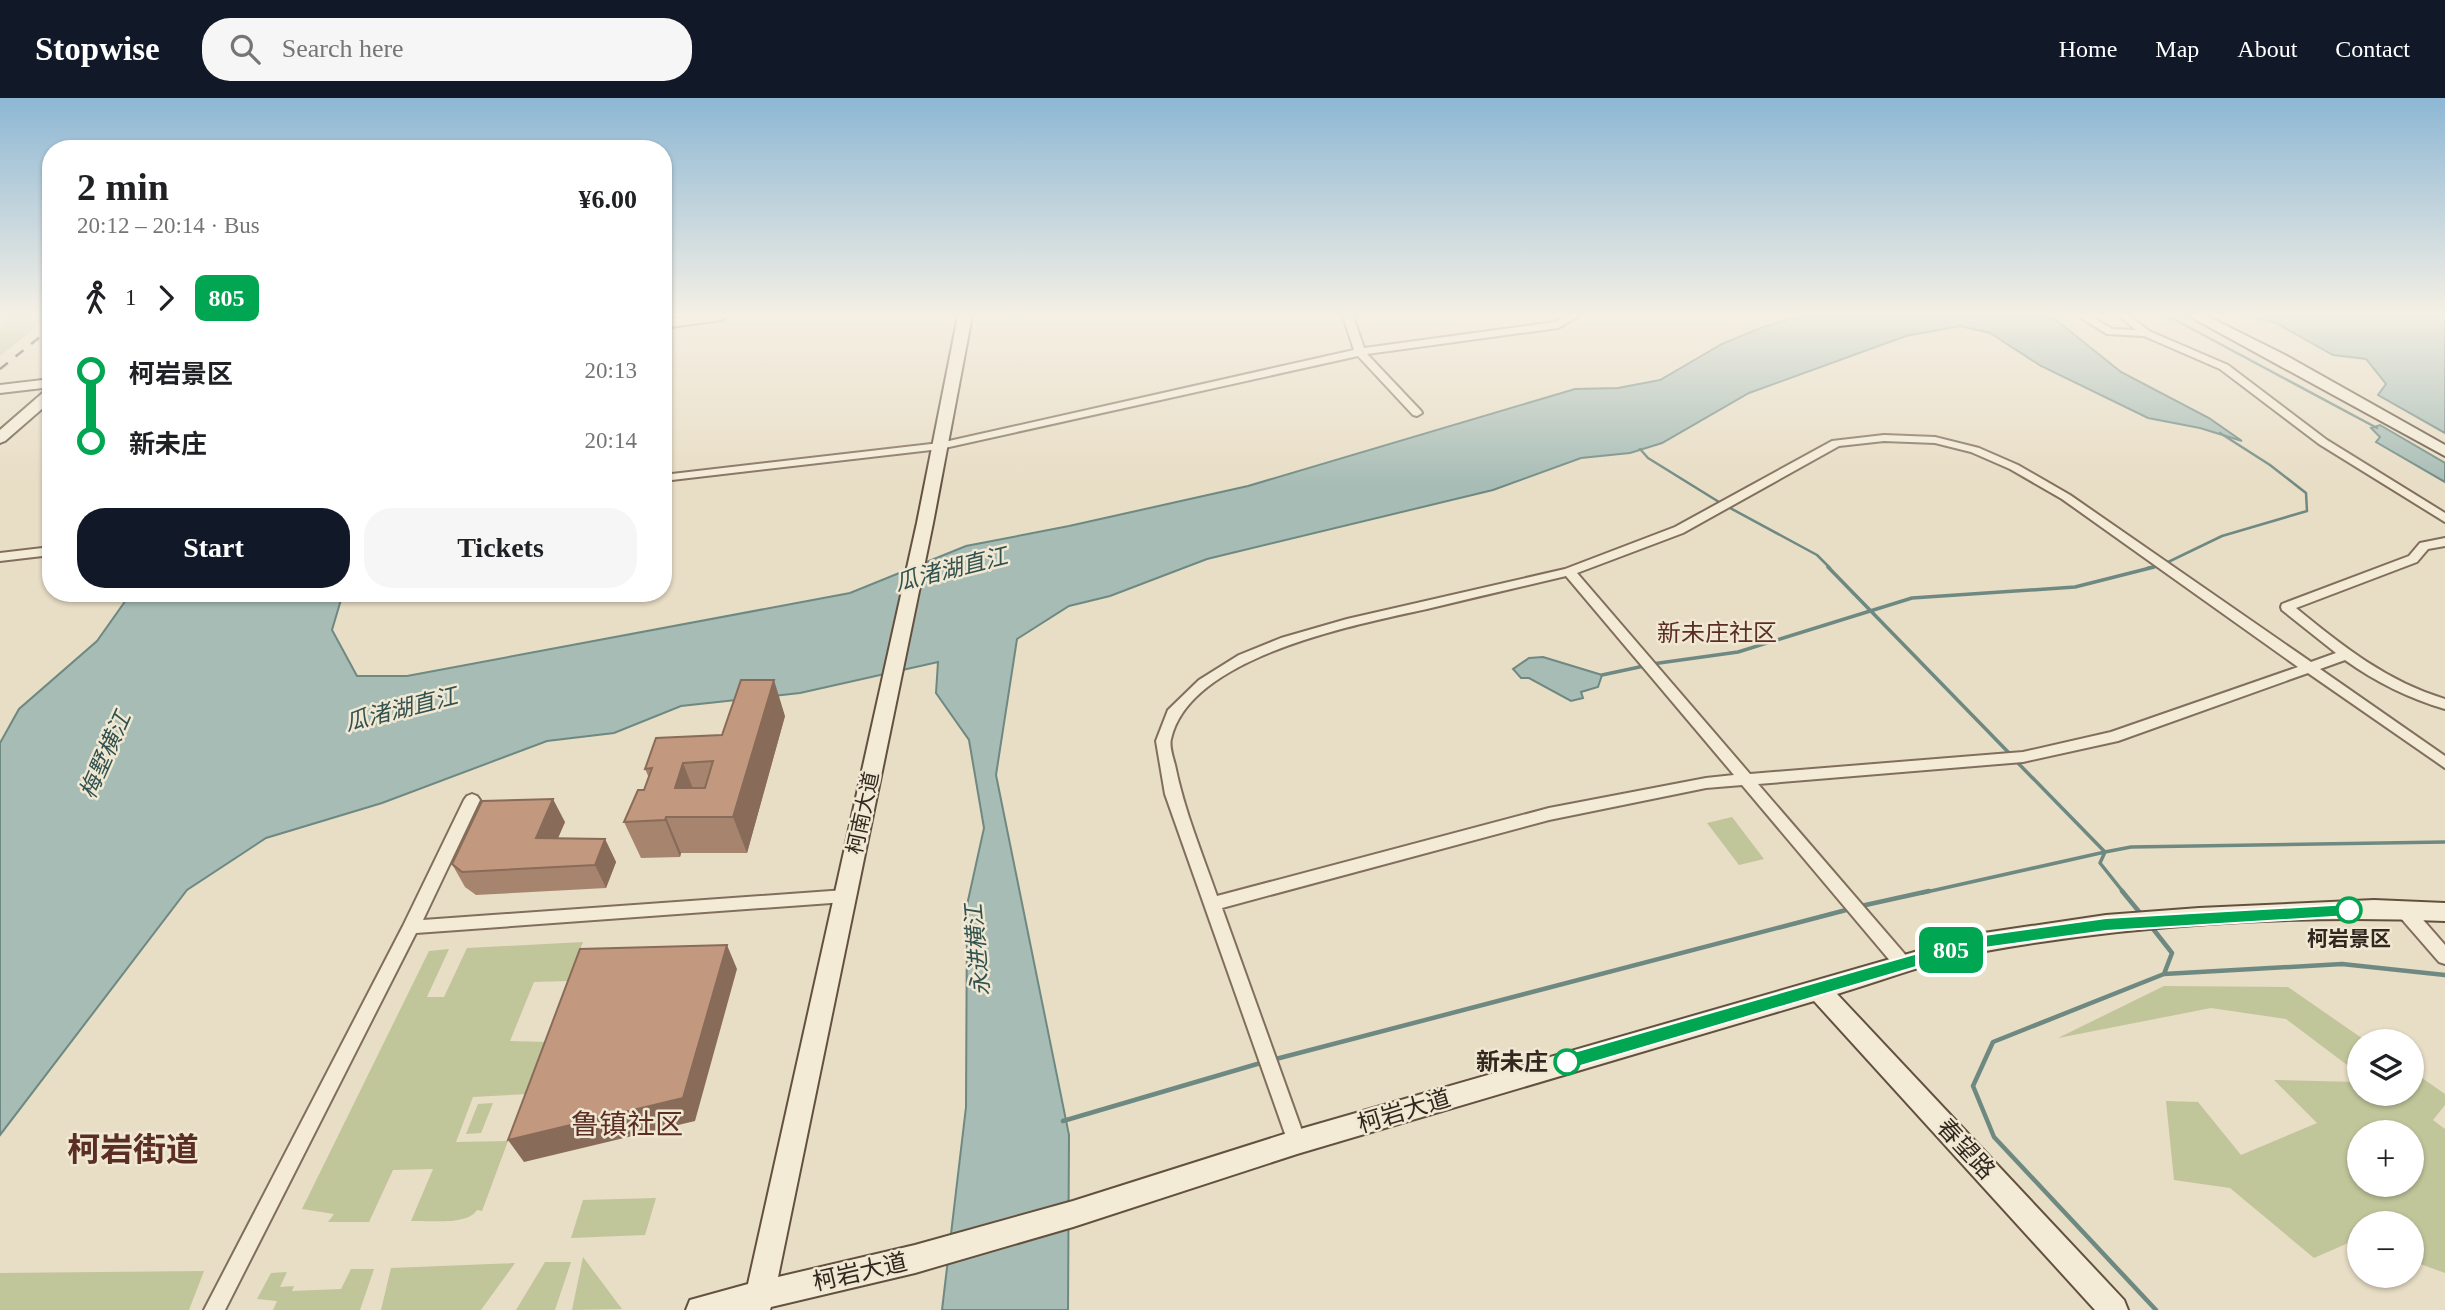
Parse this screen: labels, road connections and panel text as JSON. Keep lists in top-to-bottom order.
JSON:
{
  "streets": {
    "main road": ["柯南大道"],
    "street": ["柯岩大道", "春望路"]
  },
  "crossings": [
    ["柯南大道", "柯岩大道"],
    ["柯岩大道", "春望路"]
  ],
  "districts": ["新未庄社区", "鲁镇社区", "柯岩街道"],
  "water": ["瓜渚湖直江", "梅墅横江", "永进横江"],
  "places": ["柯岩景区", "新未庄"],
  "lines": ["bus line 805"],
  "page": {
    "header": "Stopwise",
    "search": "Search here",
    "nav": [
      "Home",
      "Map",
      "About",
      "Contact"
    ],
    "on_map": "805",
    "heading": ["2 min", "20:12 – 20:14 · Bus", "¥6.00"],
    "legs": ["1", "805"],
    "list": [
      {
        "name": "柯岩景区",
        "value": "20:13"
      },
      {
        "name": "新未庄",
        "value": "20:14"
      }
    ],
    "buttons": ["Start", "Tickets"],
    "map_buttons": ["+", "−"]
  }
}
